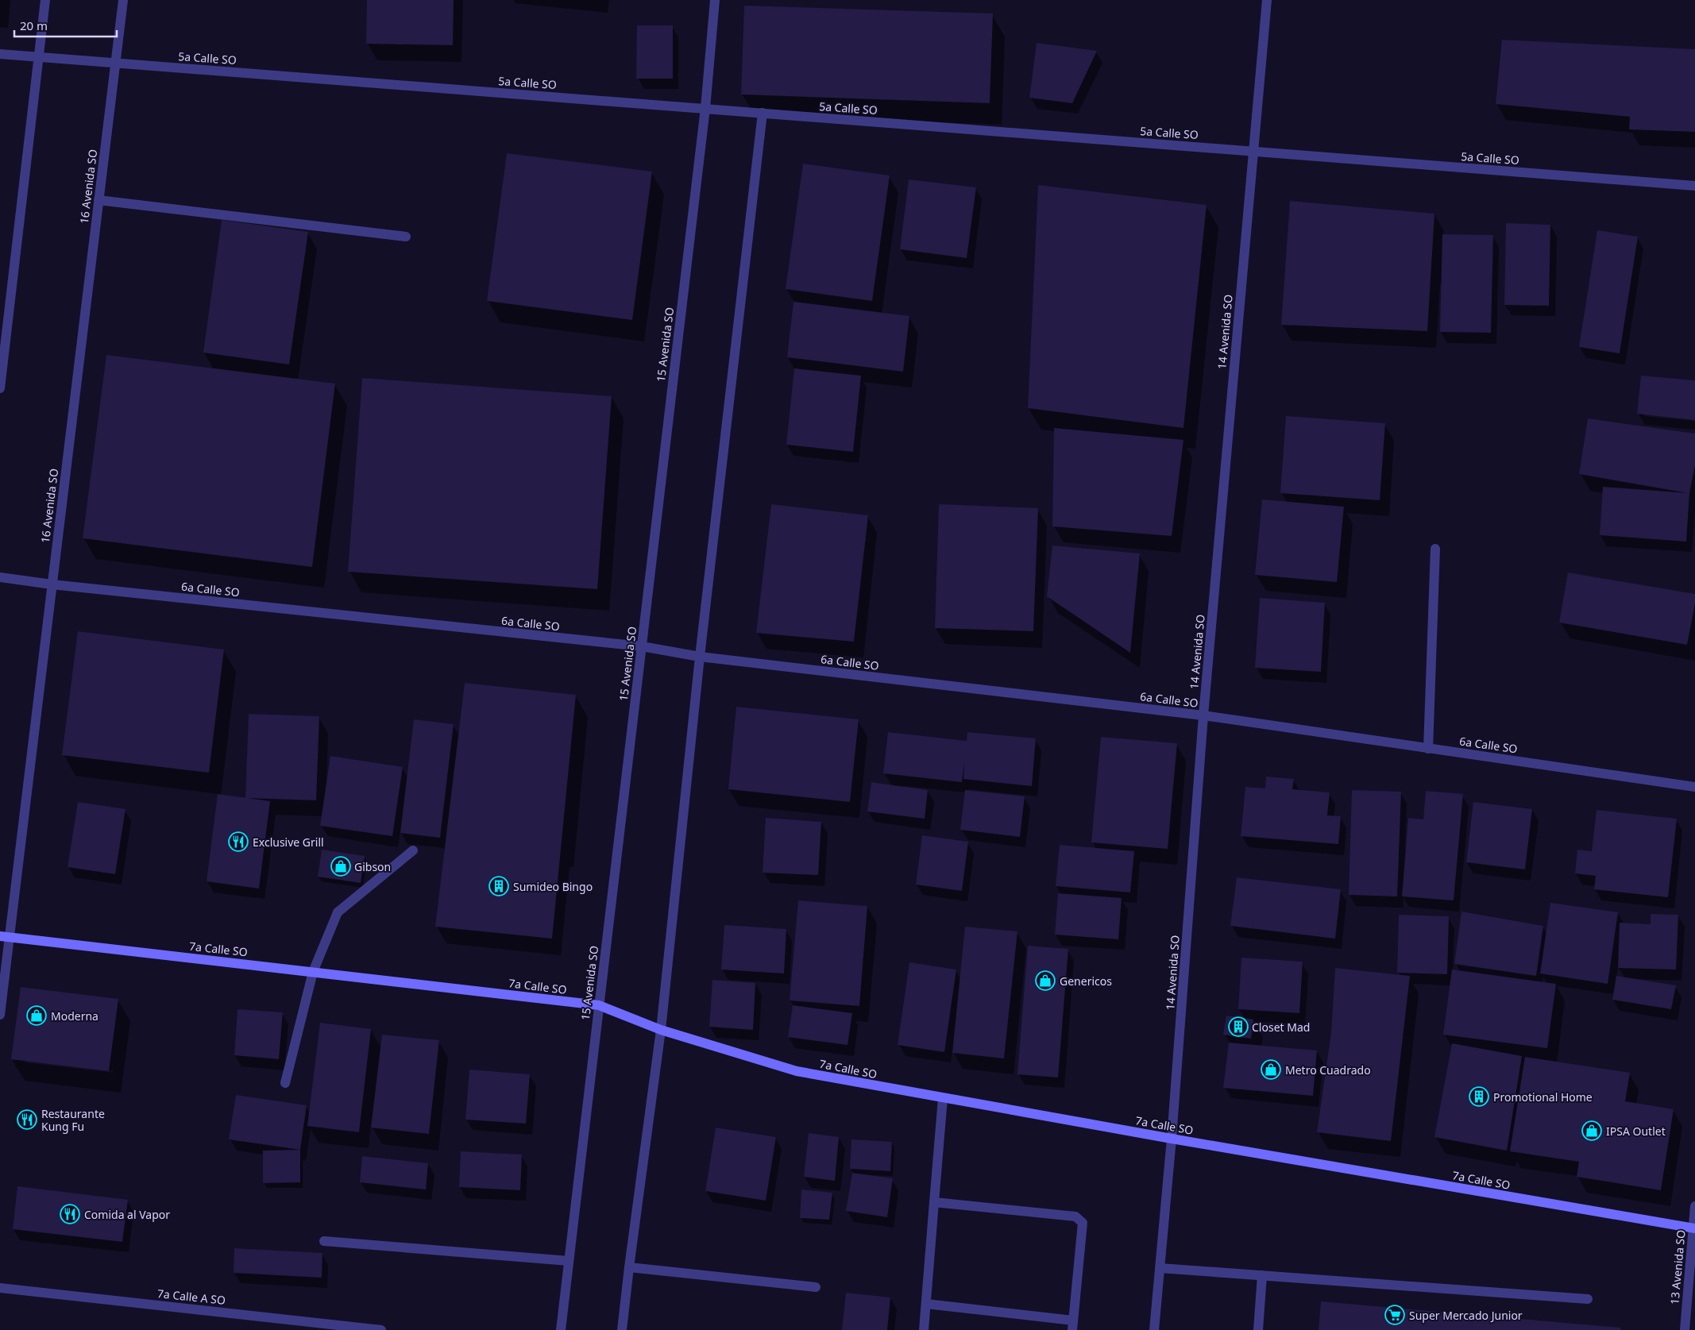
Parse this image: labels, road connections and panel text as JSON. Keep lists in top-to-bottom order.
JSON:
{
  "streets": {
    "main road": ["7a Calle SO"],
    "street": [
      "5a Calle SO",
      "16 Avenida SO",
      "14 Avenida SO",
      "15 Avenida SO",
      "6a Calle SO",
      "13 Avenida SO",
      "7a Calle A SO"
    ]
  },
  "crossings": [
    ["5a Calle SO", "16 Avenida SO"],
    ["5a Calle SO", "14 Avenida SO"],
    ["5a Calle SO", "15 Avenida SO"],
    ["16 Avenida SO", "6a Calle SO"],
    ["16 Avenida SO", "7a Calle SO"],
    ["14 Avenida SO", "6a Calle SO"],
    ["14 Avenida SO", "7a Calle SO"],
    ["15 Avenida SO", "6a Calle SO"],
    ["15 Avenida SO", "7a Calle SO"],
    ["7a Calle SO", "13 Avenida SO"]
  ],
  "places": {
    "restaurant": ["Exclusive Grill", "Restaurante Kung Fu", "Comida al Vapor"],
    "shop": [
      "Gibson",
      "Genericos",
      "Moderna",
      "Metro Cuadrado",
      "IPSA Outlet"
    ],
    "building": ["Sumideo Bingo", "Closet Mad", "Promotional Home"],
    "supermarket": ["Super Mercado Junior"]
  },
  "scale_bar": "20 m"
}
